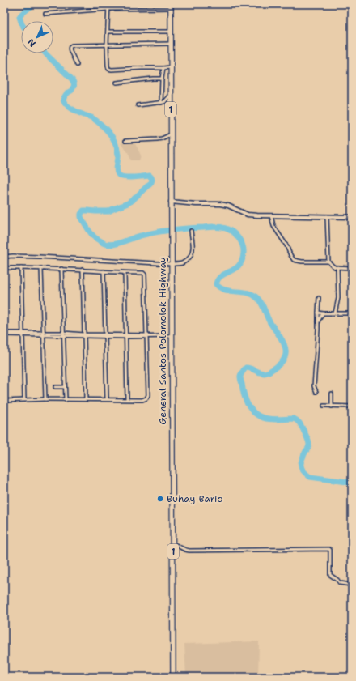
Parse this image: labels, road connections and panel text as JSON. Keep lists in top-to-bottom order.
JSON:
{
  "streets": {
    "highway": ["1", "General Santos-Polomolok Highway"]
  },
  "places": ["Buhay Bario"],
  "north": "bottom left"
}
